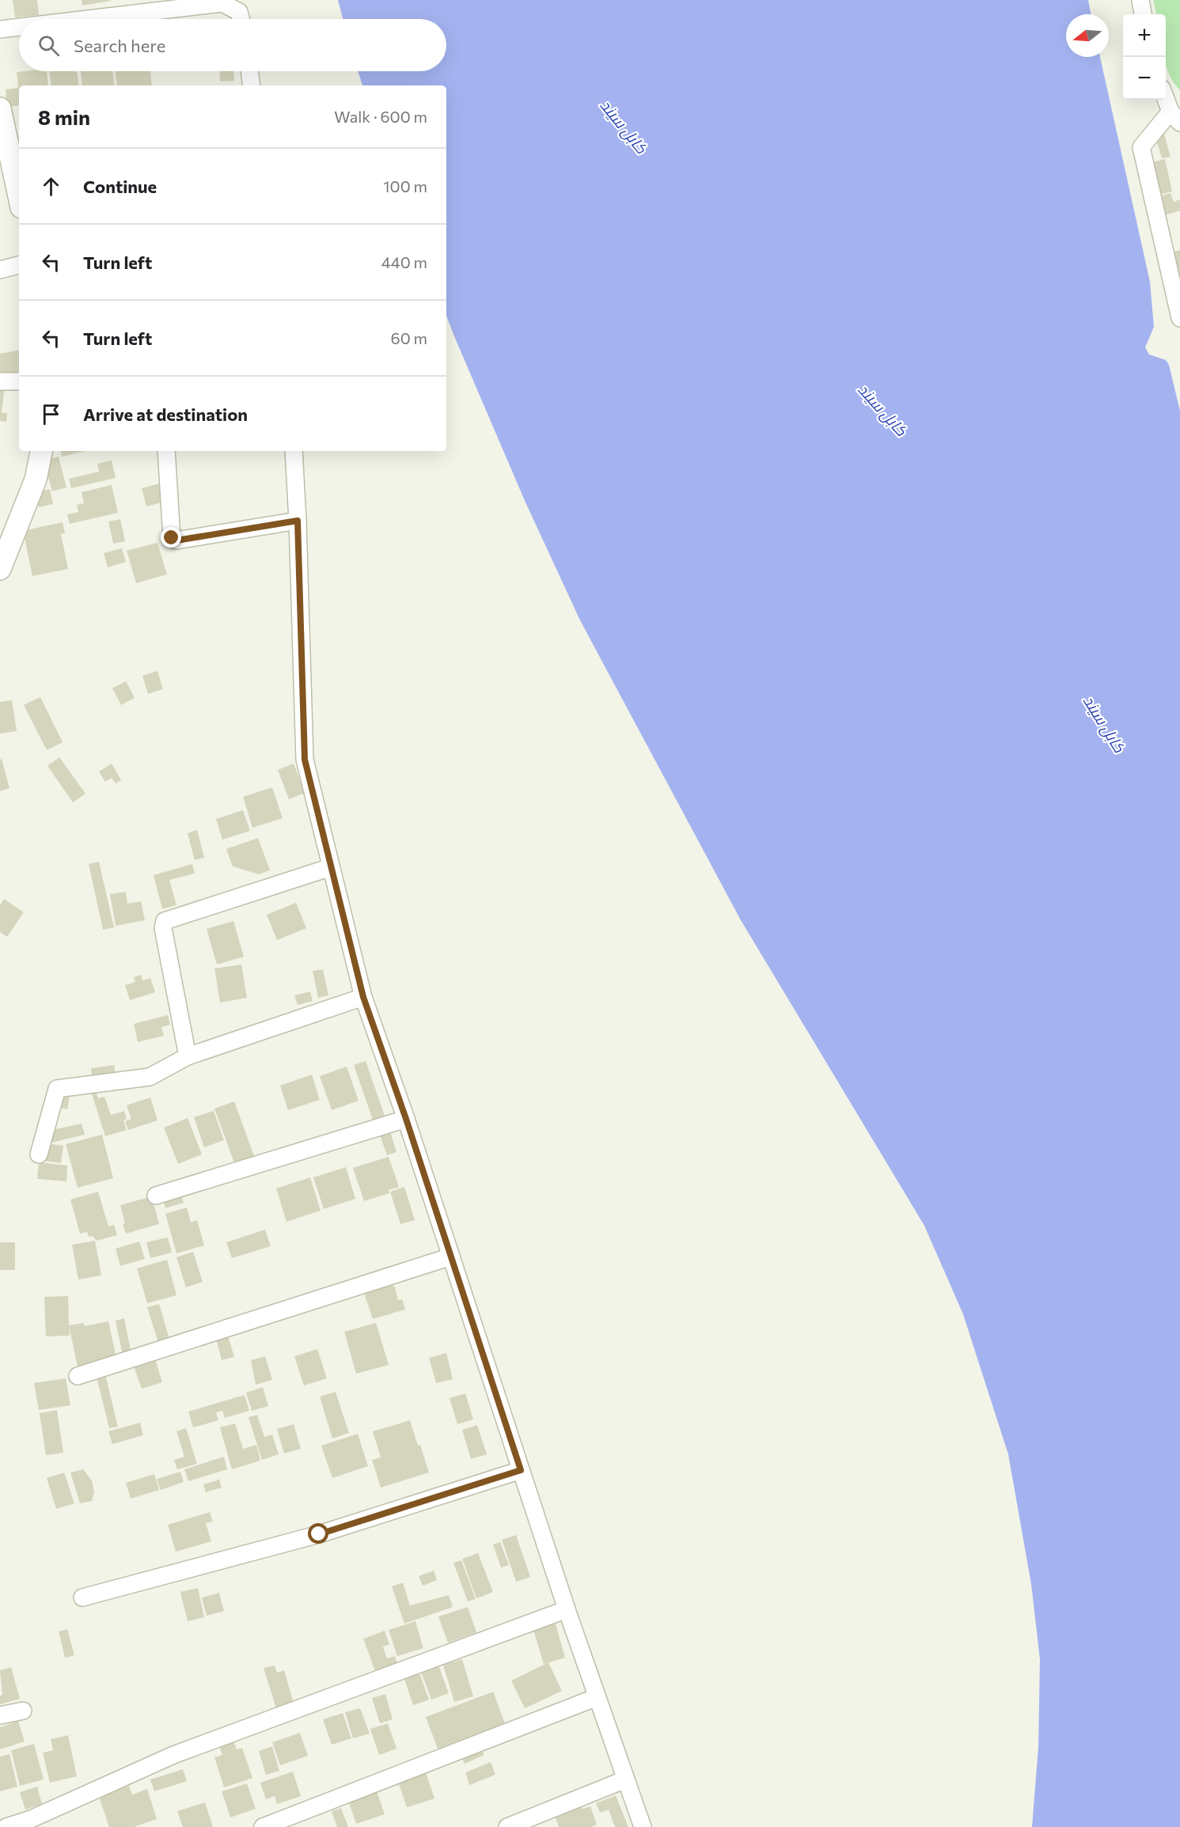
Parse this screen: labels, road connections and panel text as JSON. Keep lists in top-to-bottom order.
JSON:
{
  "water": ["کابل سيند"],
  "north": "left",
  "page": {
    "map_buttons": ["+", "−"],
    "search": "Search here",
    "heading": ["8 min", "Walk · 600 m"],
    "list": [
      ["Continue", "100 m"],
      ["Turn left", "440 m"],
      ["Turn left", "60 m"],
      "Arrive at destination"
    ]
  }
}
